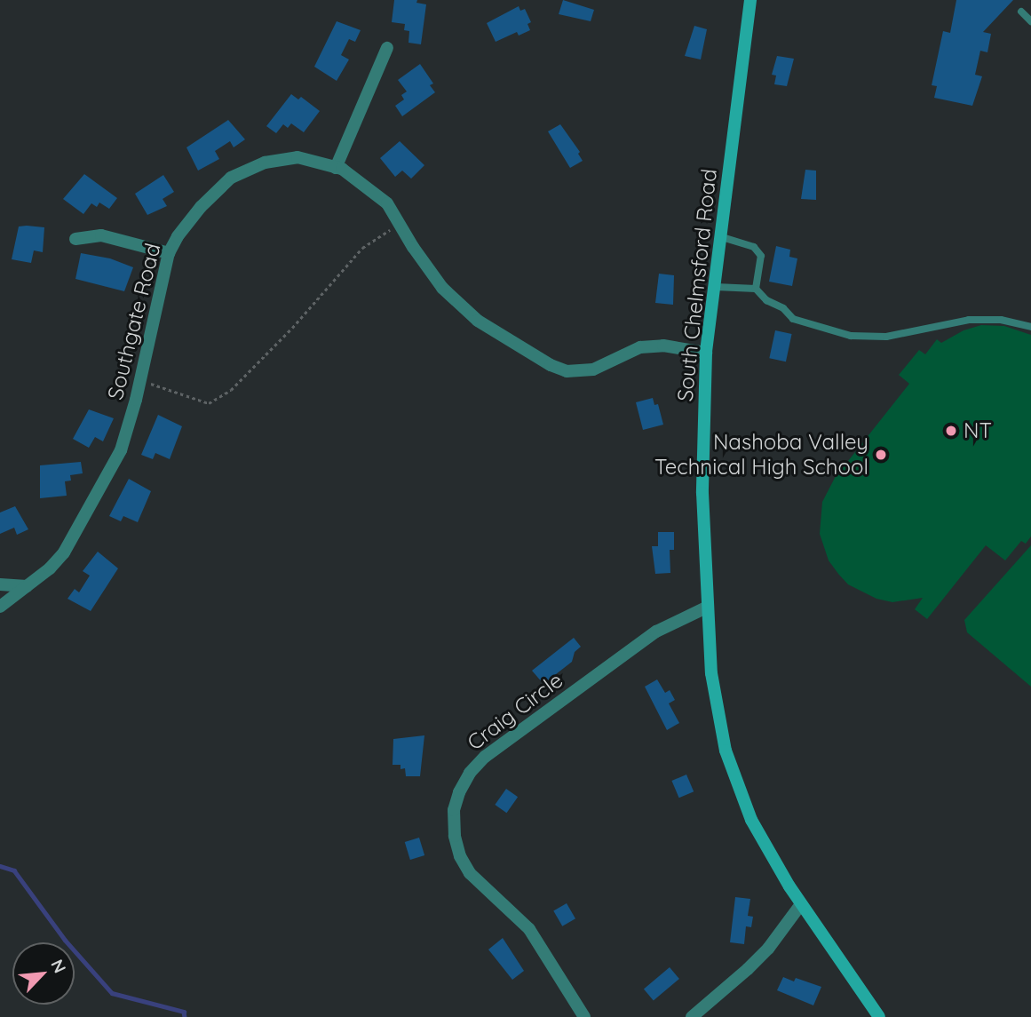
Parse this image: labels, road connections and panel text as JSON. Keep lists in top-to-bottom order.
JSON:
{
  "streets": {
    "main road": ["South Chelmsford Road"],
    "street": ["Southgate Road", "Craig Circle"]
  },
  "crossings": [
    ["South Chelmsford Road", "Southgate Road"],
    ["South Chelmsford Road", "Craig Circle"]
  ],
  "places": ["NT", "Nashoba Valley Technical High School"],
  "north": "top right"
}
